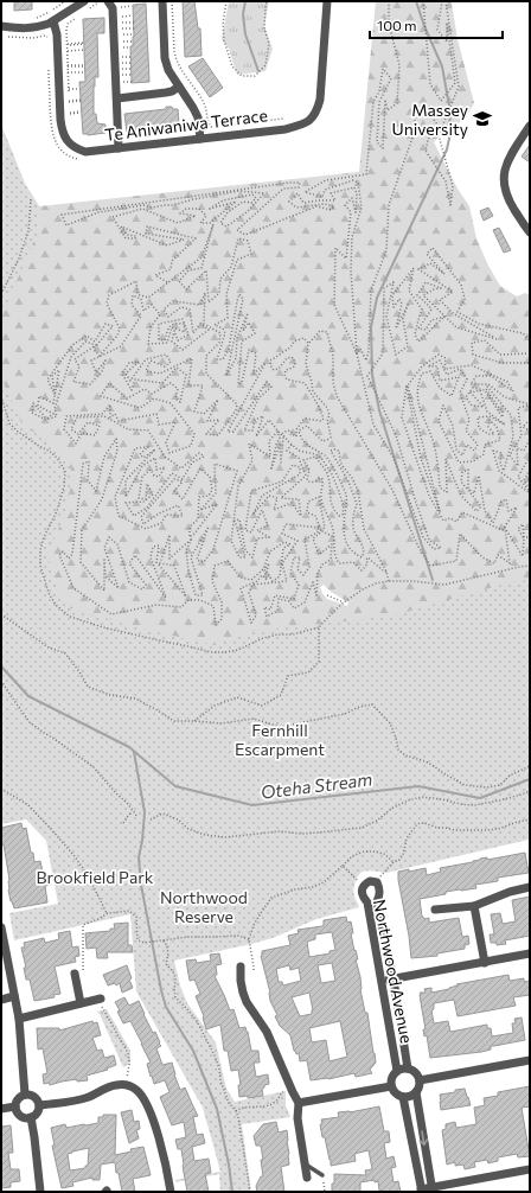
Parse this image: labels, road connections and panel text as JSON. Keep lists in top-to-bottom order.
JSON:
{
  "streets": {
    "street": ["Te Aniwaniwa Terrace", "Northwood Avenue"]
  },
  "water": ["Oteha Stream"],
  "parks": ["Fernhill Escarpment", "Brookfield Park", "Northwood Reserve"],
  "places": {
    "school or university": ["Massey University"]
  },
  "scale_bar": "100 m"
}
